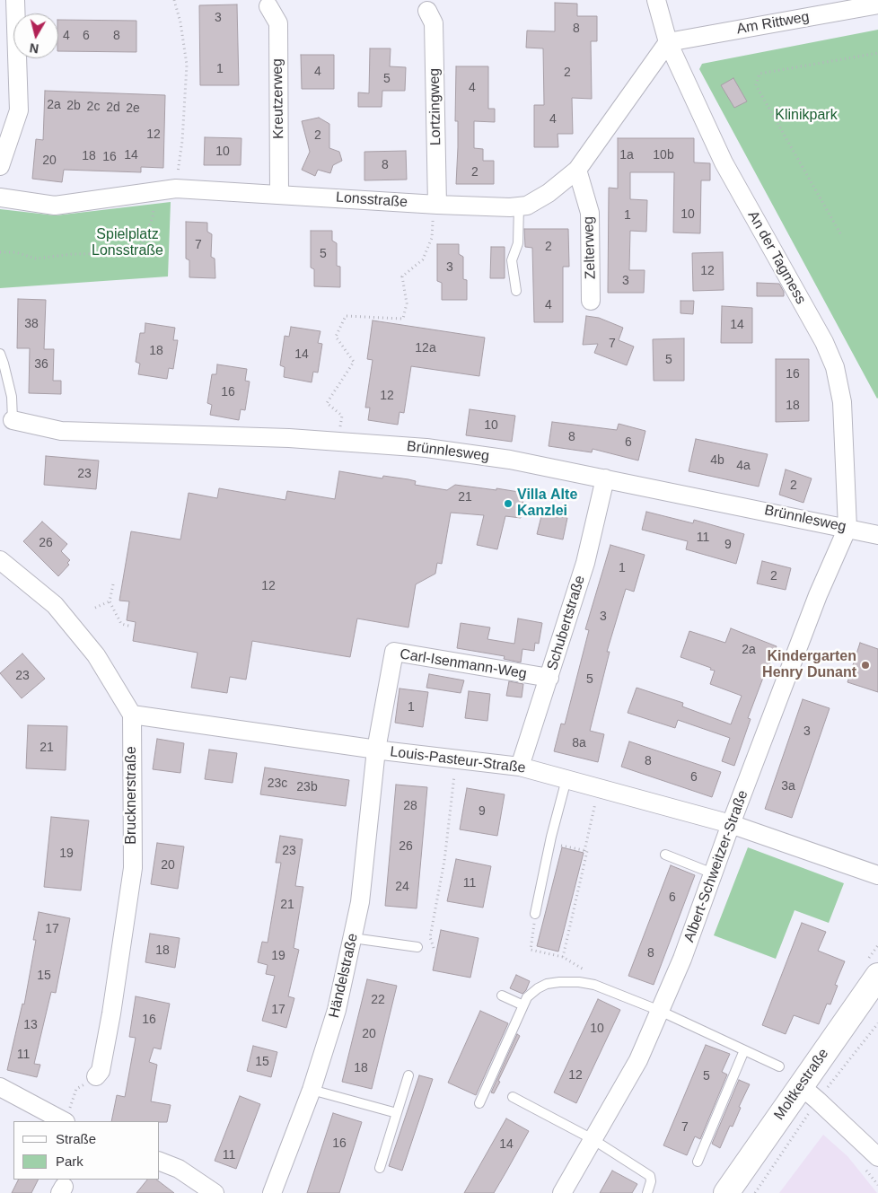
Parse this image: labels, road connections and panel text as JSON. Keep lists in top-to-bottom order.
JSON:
{
  "streets": {
    "street": [
      "Am Rittweg",
      "Kreutzerweg",
      "Lortzingweg",
      "Lonsstraße",
      "Zelterweg",
      "An der Tagmess",
      "Brünnlesweg",
      "Schubertstraße",
      "Carl-Isenmann-Weg",
      "Louis-Pasteur-Straße",
      "Brucknerstraße",
      "Albert-Schweitzer-Straße",
      "Händelstraße",
      "Moltkestraße"
    ]
  },
  "crossings": [
    ["Am Rittweg", "Lonsstraße"],
    ["Am Rittweg", "An der Tagmess"],
    ["Kreutzerweg", "Lonsstraße"],
    ["Lortzingweg", "Lonsstraße"],
    ["Lonsstraße", "Zelterweg"],
    ["Lonsstraße", "An der Tagmess"],
    ["An der Tagmess", "Brünnlesweg"],
    ["An der Tagmess", "Albert-Schweitzer-Straße"],
    ["Brünnlesweg", "Schubertstraße"],
    ["Brünnlesweg", "Albert-Schweitzer-Straße"],
    ["Schubertstraße", "Carl-Isenmann-Weg"],
    ["Schubertstraße", "Louis-Pasteur-Straße"],
    ["Carl-Isenmann-Weg", "Louis-Pasteur-Straße"],
    ["Carl-Isenmann-Weg", "Händelstraße"],
    ["Louis-Pasteur-Straße", "Brucknerstraße"],
    ["Louis-Pasteur-Straße", "Albert-Schweitzer-Straße"],
    ["Louis-Pasteur-Straße", "Händelstraße"]
  ],
  "parks": ["Klinikpark", "Spielplatz Lonsstraße"],
  "places": ["Villa Alte Kanzlei", "Kindergarten Henry Dunant"],
  "house_numbers": [
    "3",
    "8",
    "4",
    "6",
    "8",
    "1",
    "4",
    "2",
    "5",
    "4",
    "2a",
    "2b",
    "2c",
    "2d",
    "2e",
    "4",
    "12",
    "2",
    "10",
    "14",
    "1a",
    "10b",
    "18",
    "16",
    "20",
    "8",
    "2",
    "10",
    "1",
    "7",
    "2",
    "5",
    "3",
    "12",
    "3",
    "4",
    "38",
    "14",
    "7",
    "12a",
    "18",
    "14",
    "5",
    "36",
    "16",
    "16",
    "12",
    "18",
    "10",
    "8",
    "6",
    "4b",
    "4a",
    "23",
    "2",
    "21",
    "11",
    "26",
    "9",
    "1",
    "2",
    "12",
    "3",
    "2a",
    "23",
    "5",
    "1",
    "3",
    "8a",
    "21",
    "8",
    "6",
    "23c",
    "3a",
    "23b",
    "28",
    "9",
    "26",
    "23",
    "19",
    "20",
    "11",
    "24",
    "6",
    "21",
    "17",
    "18",
    "8",
    "19",
    "15",
    "22",
    "17",
    "16",
    "13",
    "10",
    "20",
    "11",
    "15",
    "18",
    "12",
    "5",
    "7",
    "16",
    "14",
    "11"
  ],
  "legend": ["Straße", "Park"],
  "north": "bottom"
}
